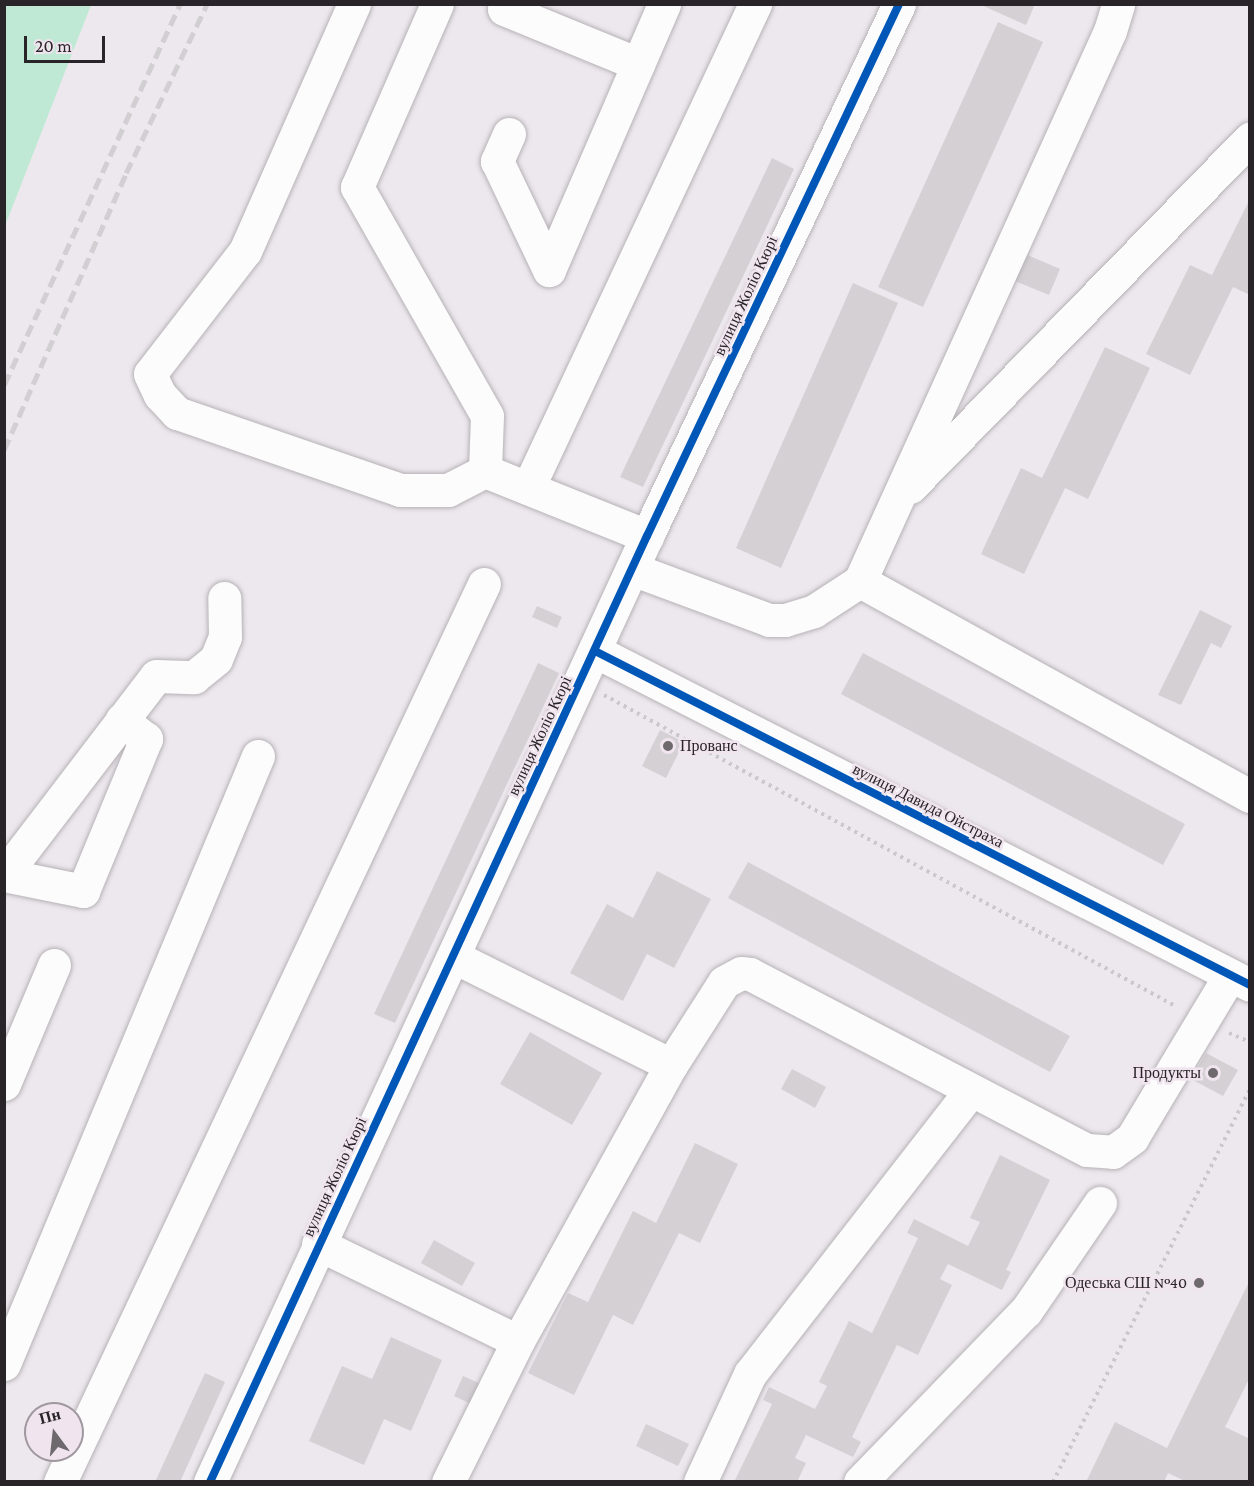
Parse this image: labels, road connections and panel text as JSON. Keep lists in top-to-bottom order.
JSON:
{
  "streets": {
    "street": ["вулиця Жоліо Кюрі", "вулиця Давида Ойстраха"]
  },
  "crossings": [
    ["вулиця Жоліо Кюрі", "вулиця Давида Ойстраха"]
  ],
  "places": ["Прованс", "Продукты", "Одеська СШ №40"],
  "scale_bar": "20 m",
  "north": "top"
}
